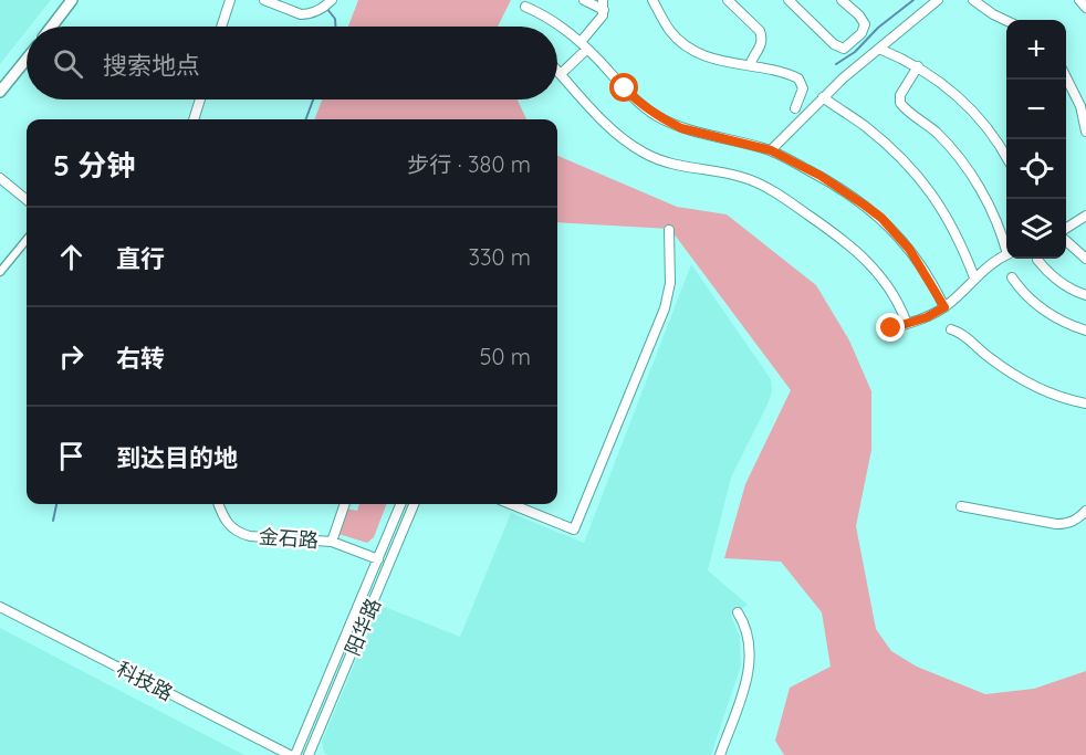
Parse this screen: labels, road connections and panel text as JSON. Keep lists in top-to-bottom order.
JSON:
{
  "streets": {
    "street": ["金石路", "阳华路", "科技路"]
  },
  "crossings": [
    ["金石路", "阳华路"]
  ],
  "page": {
    "map_buttons": ["+", "−"],
    "search": "搜索地点",
    "heading": ["5 分钟", "步行 · 380 m"],
    "list": [
      ["直行", "330 m"],
      ["右转", "50 m"],
      "到达目的地"
    ]
  }
}
